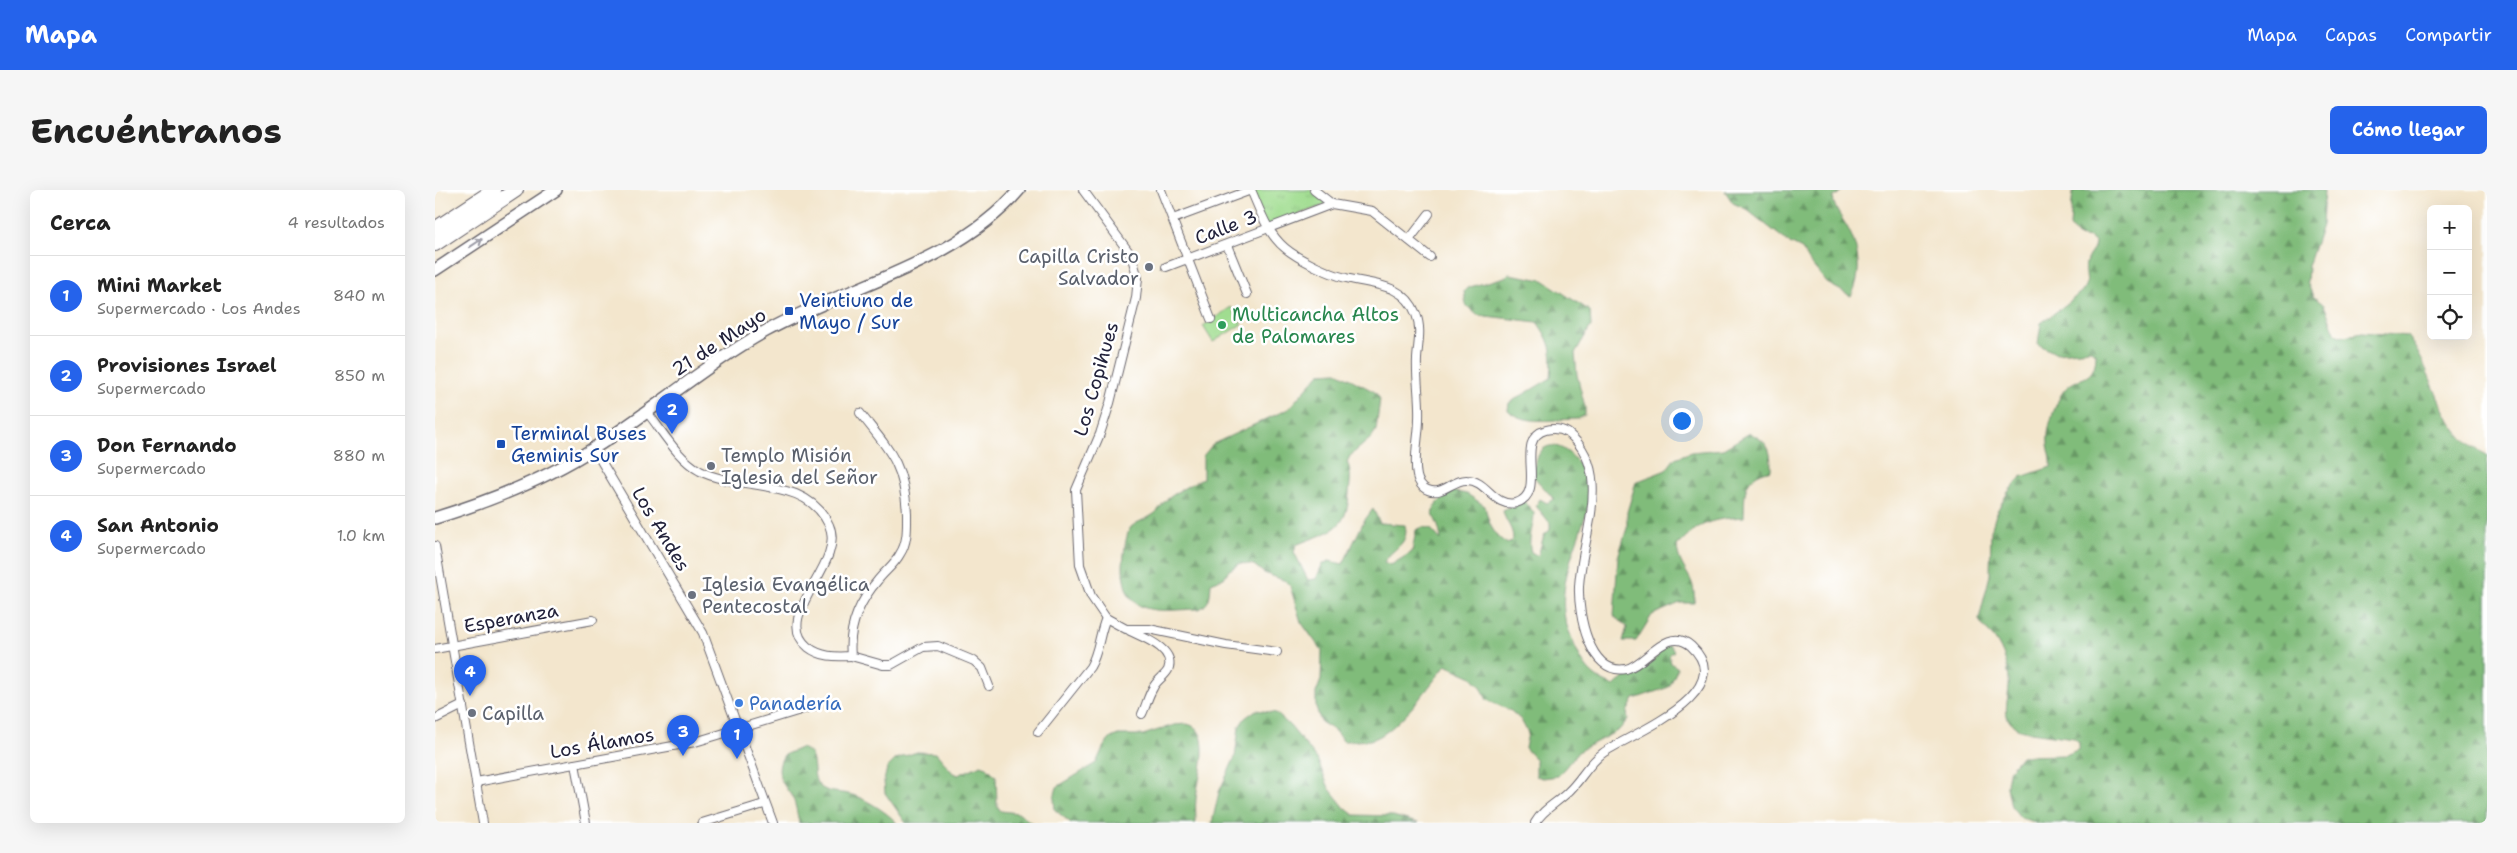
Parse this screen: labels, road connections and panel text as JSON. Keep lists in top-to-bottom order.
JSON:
{
  "streets": {
    "street": [
      "Calle 3",
      "21 de Mayo",
      "Los Copihues",
      "Los Andes",
      "Esperanza",
      "Los Álamos"
    ]
  },
  "crossings": [
    ["21 de Mayo", "Los Andes"],
    ["Los Andes", "Los Álamos"]
  ],
  "places": {
    "other": [
      "Capilla Cristo Salvador",
      "Multicancha Altos de Palomares",
      "Templo Misión Iglesia del Señor",
      "Iglesia Evangélica Pentecostal",
      "Panadería",
      "Capilla"
    ],
    "transit": ["Veintiuno de Mayo / Sur", "Terminal Buses Geminis Sur"]
  },
  "page": {
    "header": "Mapa",
    "nav": ["Mapa", "Capas", "Compartir"],
    "buttons": "Cómo llegar",
    "title": "Encuéntranos",
    "heading": ["Cerca", "4 resultados"],
    "map_buttons": ["+", "−"],
    "list": [
      {
        "mark": "1",
        "name": "Mini Market",
        "note": "Supermercado · Los Andes",
        "value": "840 m"
      },
      {
        "mark": "2",
        "name": "Provisiones Israel",
        "note": "Supermercado",
        "value": "850 m"
      },
      {
        "mark": "3",
        "name": "Don Fernando",
        "note": "Supermercado",
        "value": "880 m"
      },
      {
        "mark": "4",
        "name": "San Antonio",
        "note": "Supermercado",
        "value": "1.0 km"
      }
    ],
    "pins": [
      "2",
      "4",
      "3",
      "1"
    ]
  }
}
